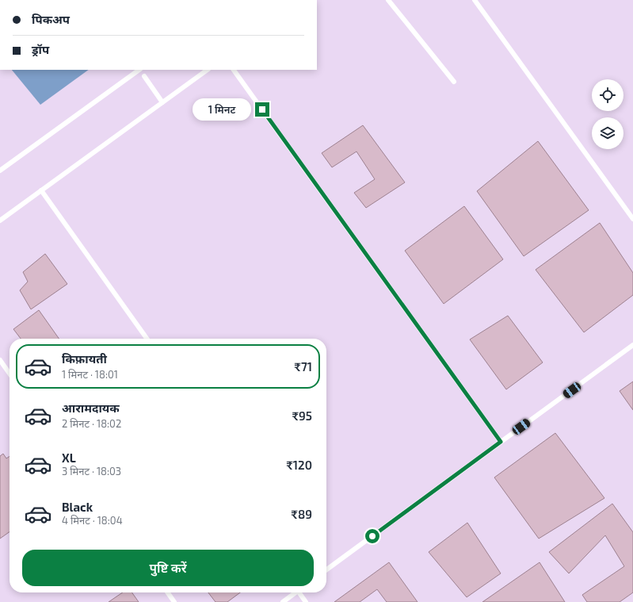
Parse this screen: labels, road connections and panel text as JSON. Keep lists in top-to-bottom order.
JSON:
{
  "page": {
    "banner": ["पिकअप", "ड्रॉप"],
    "bubble": "1 मिनट",
    "list": [
      {
        "name": "किफ़ायती",
        "note": "1 मिनट · 18:01",
        "value": "₹71"
      },
      {
        "name": "आरामदायक",
        "note": "2 मिनट · 18:02",
        "value": "₹95"
      },
      {
        "name": "XL",
        "note": "3 मिनट · 18:03",
        "value": "₹120"
      },
      {
        "name": "Black",
        "note": "4 मिनट · 18:04",
        "value": "₹89"
      }
    ],
    "buttons": "पुष्टि करें"
  }
}
